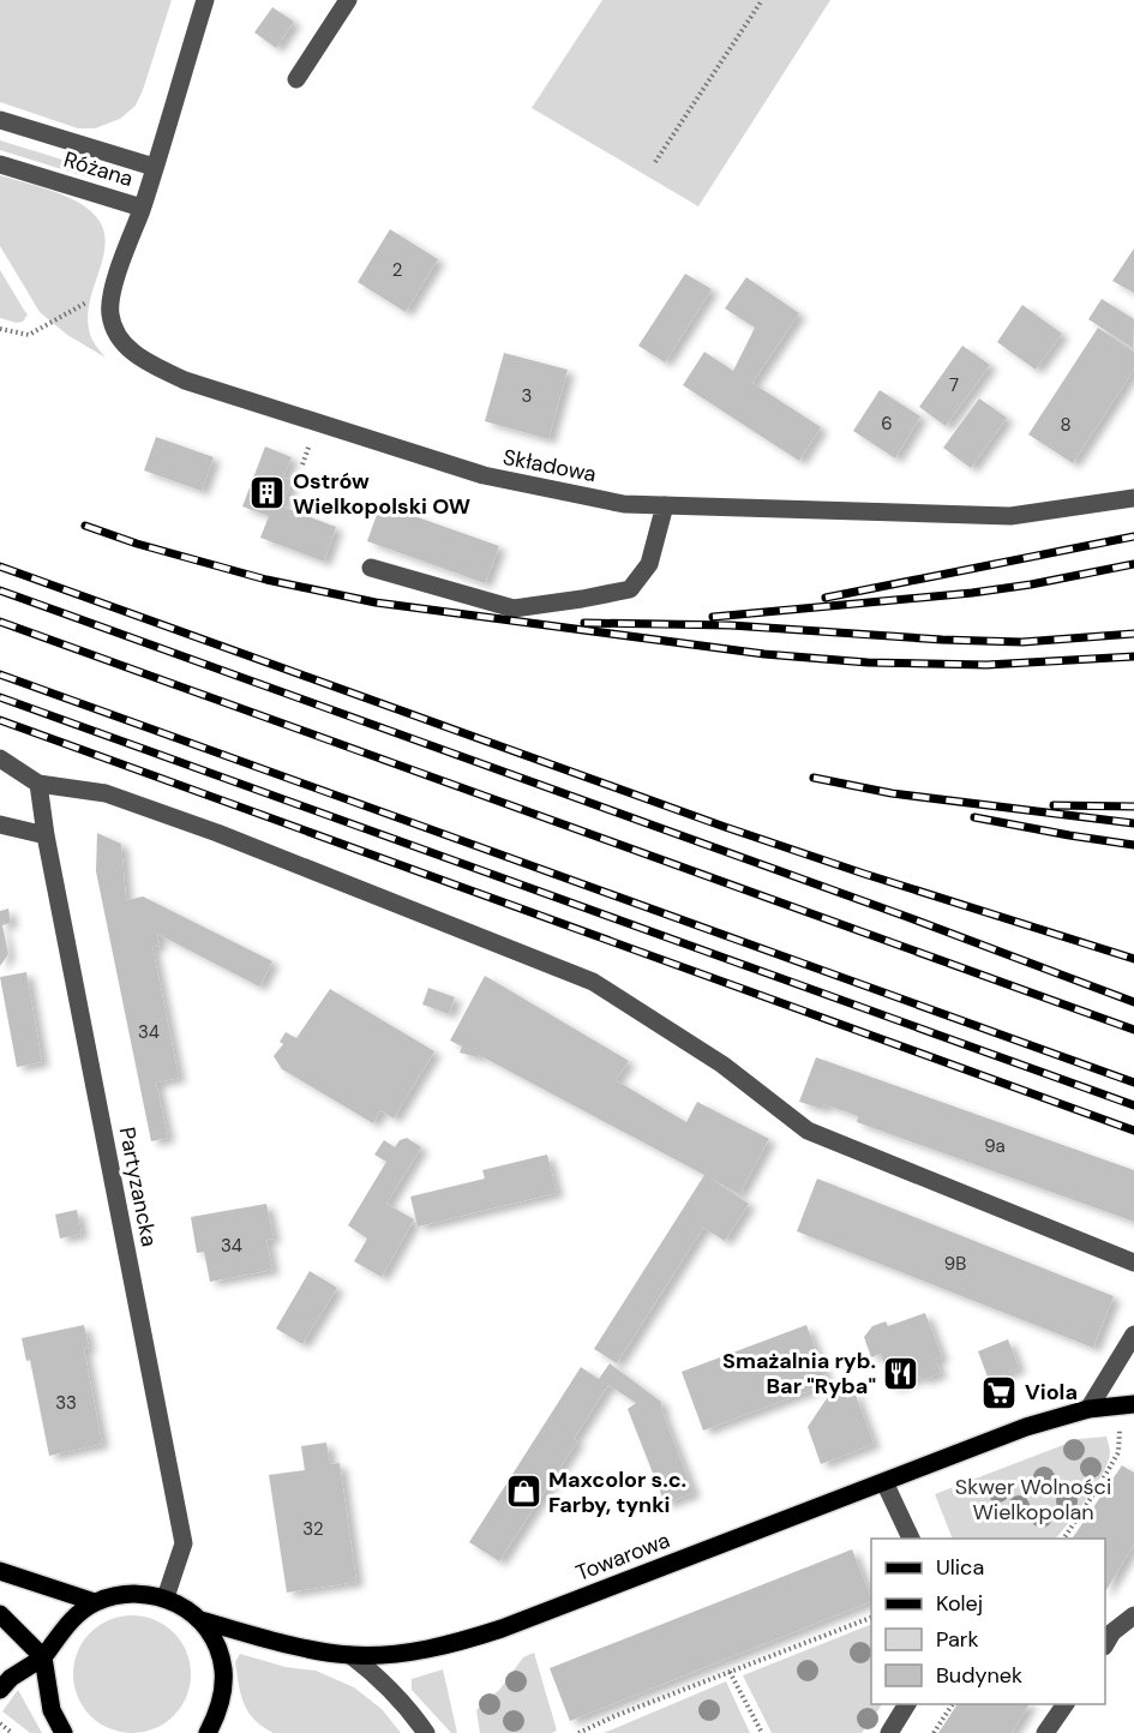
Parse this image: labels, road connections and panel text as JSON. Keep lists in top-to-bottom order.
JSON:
{
  "streets": {
    "main road": ["Towarowa"],
    "street": ["Różana", "Składowa", "Partyzancka"]
  },
  "crossings": [
    ["Różana", "Składowa"]
  ],
  "parks": ["Skwer Wolności Wielkopolan"],
  "places": {
    "building": ["Ostrów Wielkopolski OW"],
    "restaurant": ["Smażalnia ryb. Bar \"Ryba\""],
    "supermarket": ["Viola"],
    "shop": ["Maxcolor s.c. Farby, tynki"]
  },
  "house_numbers": [
    "2",
    "7",
    "3",
    "6",
    "8",
    "34",
    "9a",
    "34",
    "9B",
    "33",
    "32"
  ],
  "legend": [
    "Ulica",
    "Kolej",
    "Park",
    "Budynek"
  ]
}
